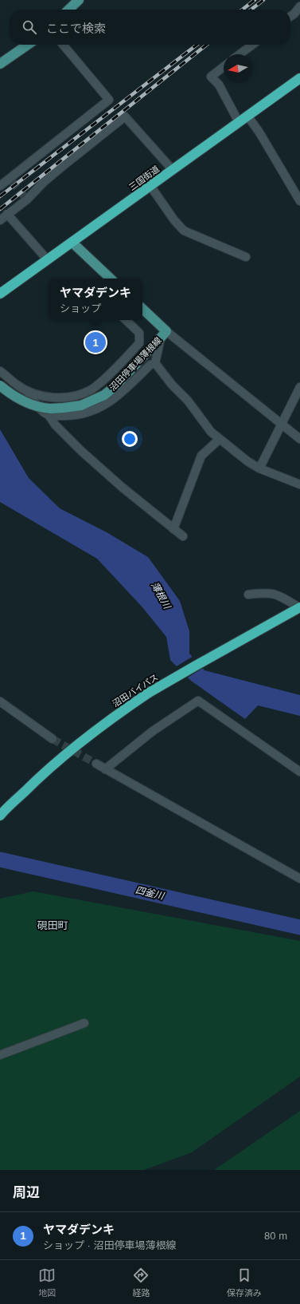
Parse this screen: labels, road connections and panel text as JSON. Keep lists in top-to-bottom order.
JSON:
{
  "streets": {
    "highway": ["三国街道", "沼田バイパス"],
    "main road": ["沼田停車場薄根線"]
  },
  "districts": ["硯田町"],
  "water": ["薄根川", "四釜川"],
  "north": "left",
  "page": {
    "search": "ここで検索",
    "popup": ["ヤマダデンキ", "ショップ"],
    "pins": "1",
    "heading": "周辺",
    "list": [
      {
        "mark": "1",
        "name": "ヤマダデンキ",
        "note": "ショップ · 沼田停車場薄根線",
        "value": "80 m"
      }
    ],
    "nav": ["地図", "経路", "保存済み"]
  }
}
